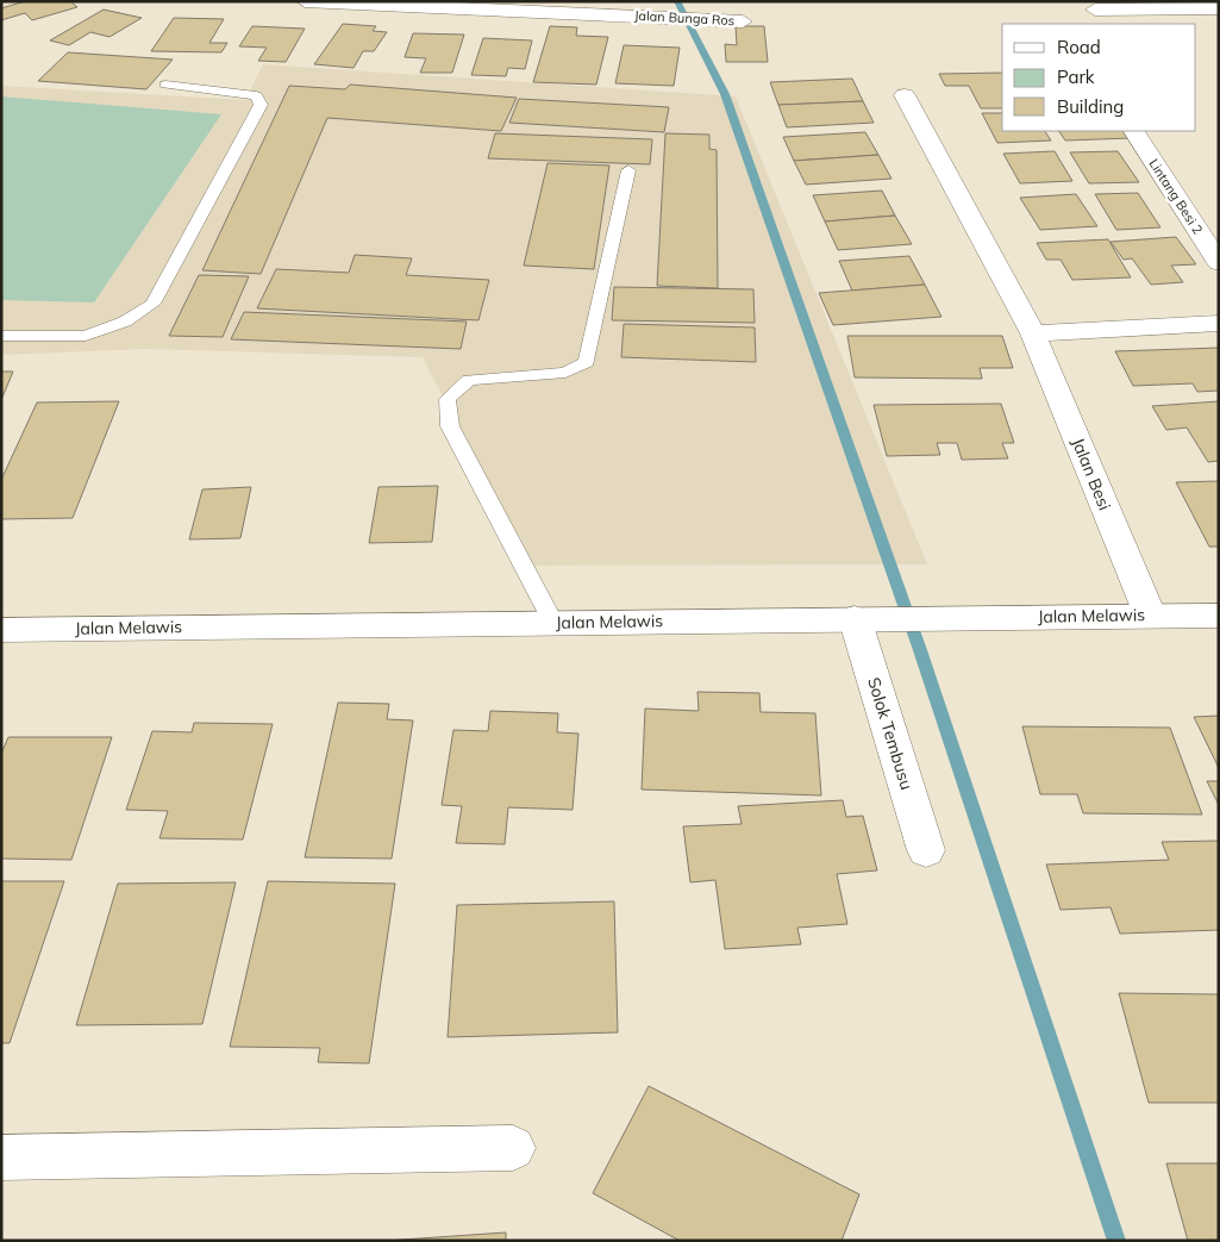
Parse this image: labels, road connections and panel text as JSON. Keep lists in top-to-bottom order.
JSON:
{
  "streets": {
    "street": [
      "Jalan Bunga Ros",
      "Lintang Besi 2",
      "Jalan Besi",
      "Jalan Melawis",
      "Solok Tembusu"
    ]
  },
  "crossings": [
    ["Jalan Besi", "Jalan Melawis"],
    ["Jalan Melawis", "Solok Tembusu"]
  ],
  "legend": ["Road", "Park", "Building"]
}
